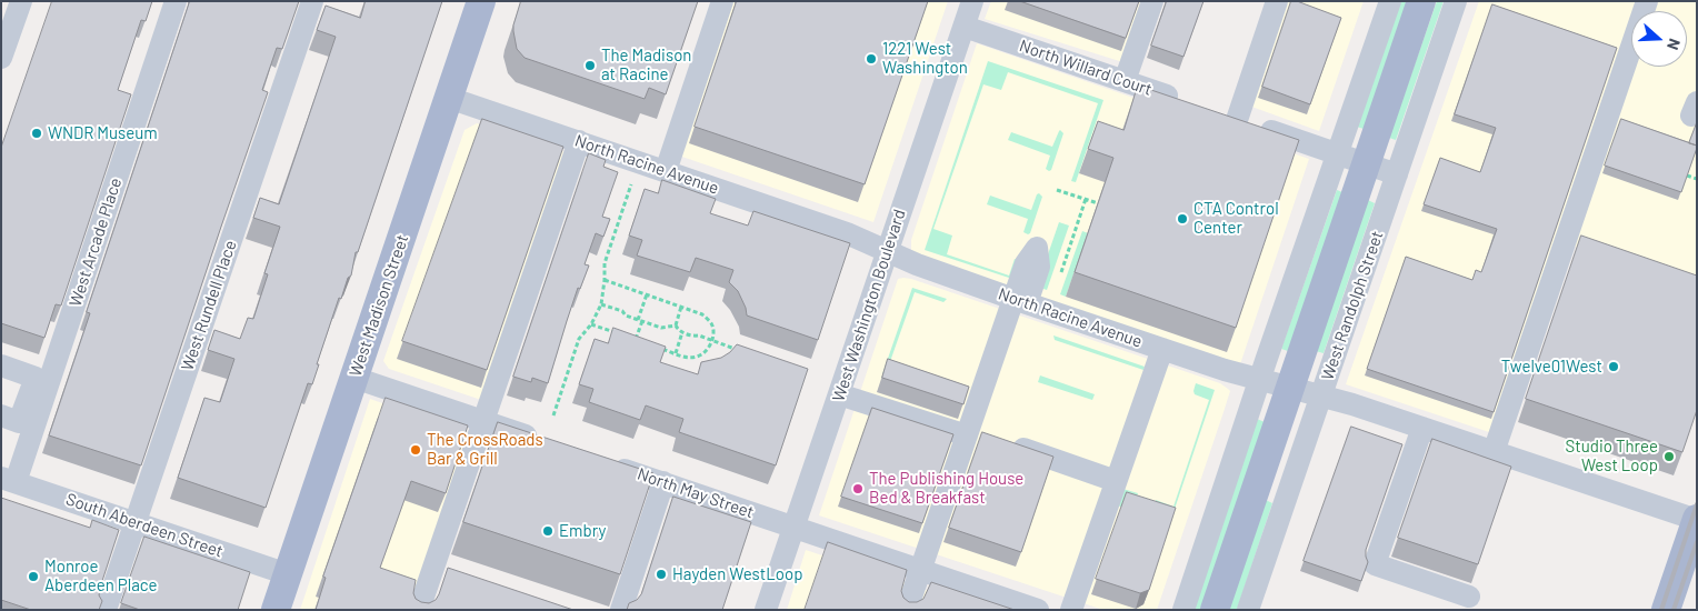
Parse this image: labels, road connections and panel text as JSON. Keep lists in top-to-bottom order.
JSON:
{
  "streets": {
    "main road": ["West Madison Street", "West Randolph Street"],
    "street": [
      "North Willard Court",
      "North Racine Avenue",
      "West Arcade Place",
      "West Rundell Place",
      "West Washington Boulevard",
      "North May Street",
      "South Aberdeen Street"
    ]
  },
  "crossings": [
    ["North Willard Court", "West Washington Boulevard"],
    ["North Racine Avenue", "West Madison Street"],
    ["North Racine Avenue", "West Washington Boulevard"],
    ["North Racine Avenue", "West Randolph Street"],
    ["West Arcade Place", "South Aberdeen Street"],
    ["West Rundell Place", "South Aberdeen Street"],
    ["West Madison Street", "South Aberdeen Street"],
    ["West Washington Boulevard", "North May Street"]
  ],
  "places": [
    "1221 West Washington",
    "The Madison at Racine",
    "WNDR Museum",
    "CTA Control Center",
    "Twelve01West",
    "The CrossRoads Bar & Grill",
    "Studio Three West Loop",
    "The Publishing House Bed & Breakfast",
    "Embry",
    "Hayden WestLoop",
    "Monroe Aberdeen Place"
  ],
  "north": "right"
}
